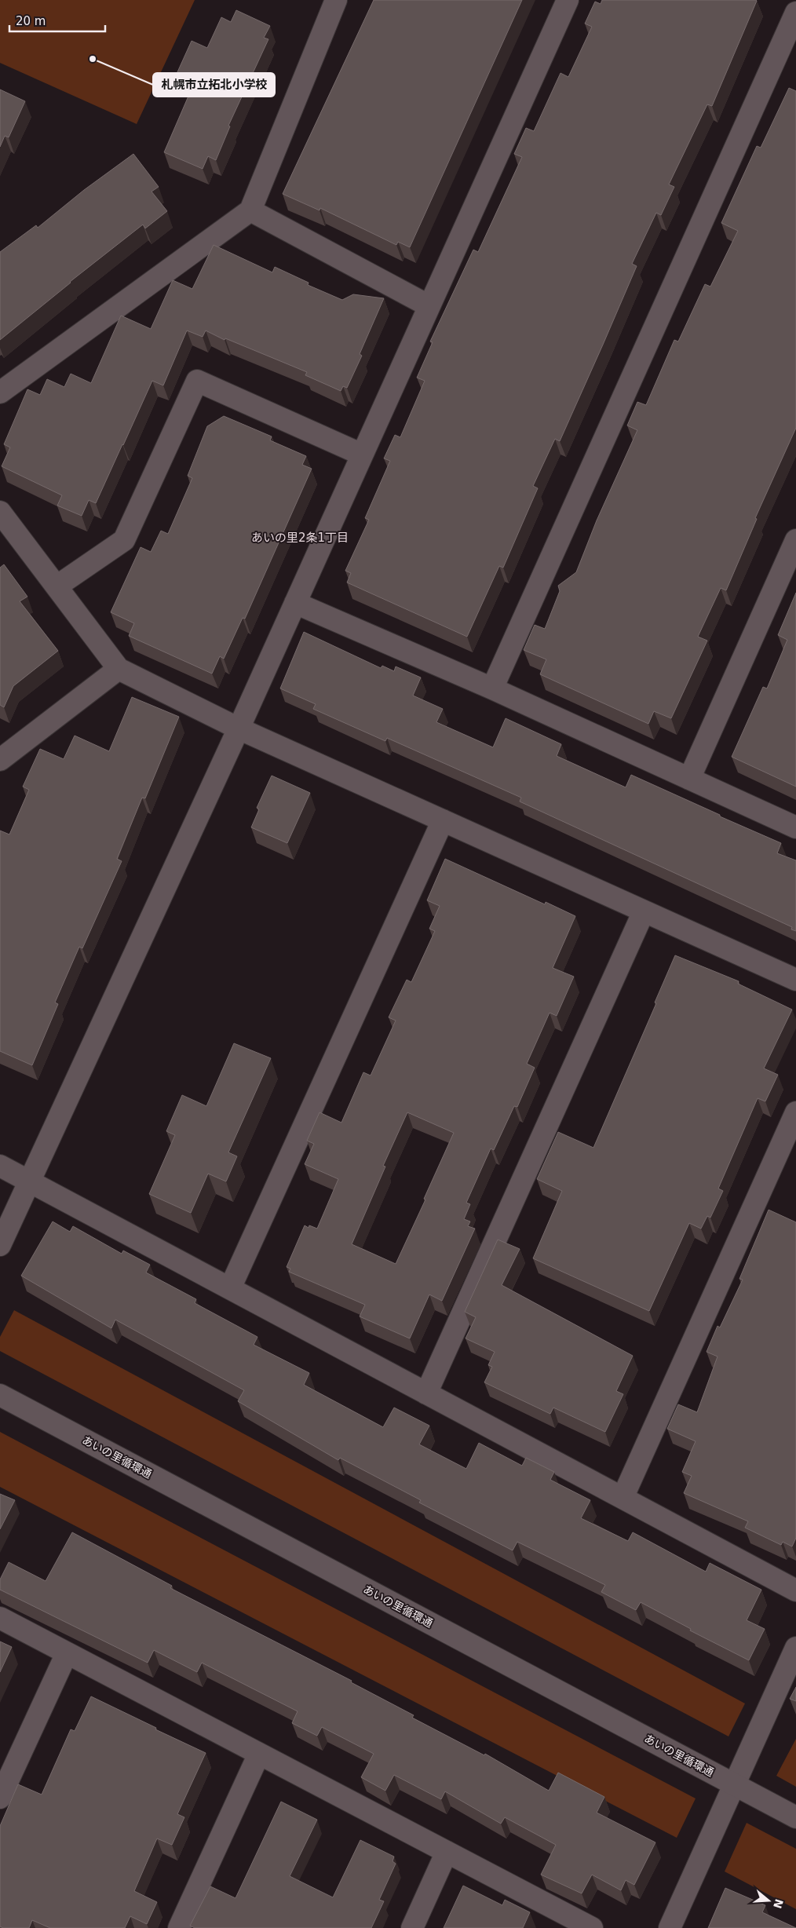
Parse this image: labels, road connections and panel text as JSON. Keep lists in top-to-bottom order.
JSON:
{
  "streets": {
    "street": ["あいの里循環通"]
  },
  "districts": ["あいの里2条1丁目"],
  "places": ["札幌市立拓北小学校"],
  "scale_bar": "20 m",
  "north": "right"
}
